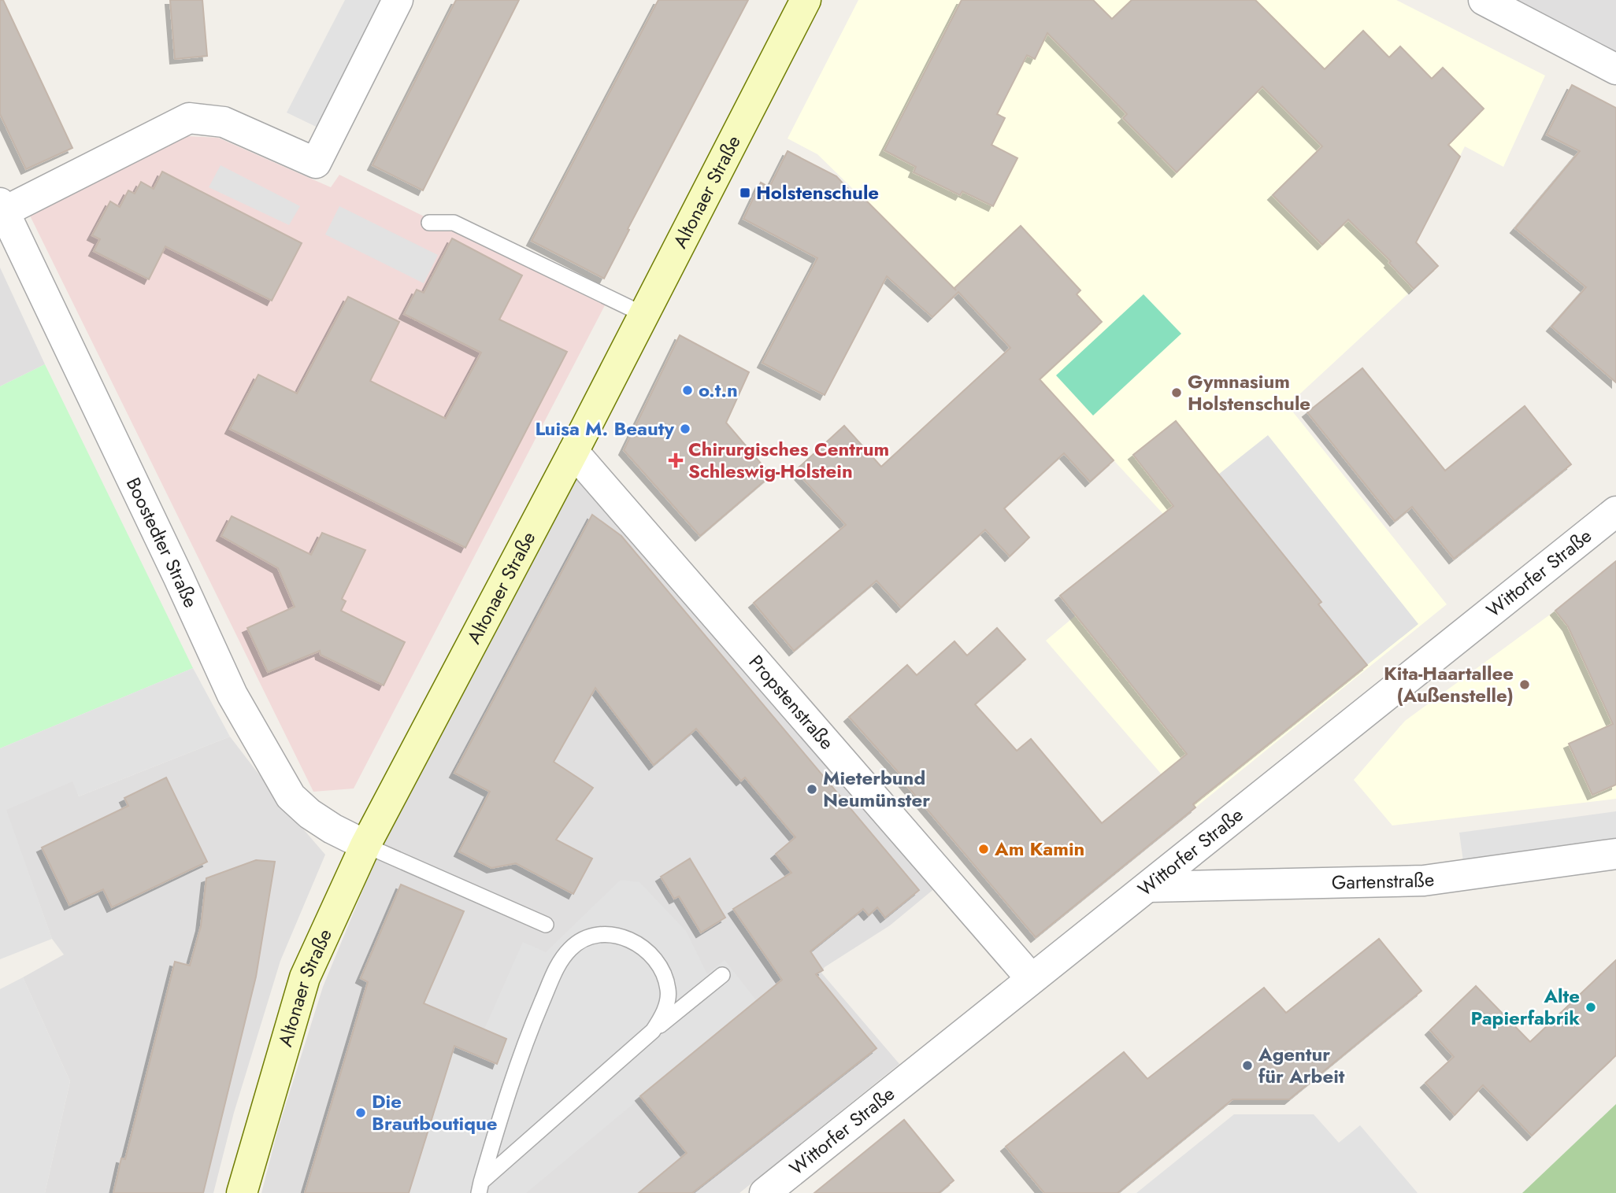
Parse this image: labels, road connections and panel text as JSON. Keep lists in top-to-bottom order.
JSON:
{
  "streets": {
    "main road": ["Altonaer Straße"],
    "street": [
      "Boostedter Straße",
      "Wittorfer Straße",
      "Propstenstraße",
      "Gartenstraße"
    ]
  },
  "crossings": [
    ["Altonaer Straße", "Boostedter Straße"],
    ["Altonaer Straße", "Propstenstraße"],
    ["Wittorfer Straße", "Propstenstraße"],
    ["Wittorfer Straße", "Gartenstraße"]
  ],
  "places": {
    "transit": ["Holstenschule"],
    "other": [
      "o.t.n",
      "Gymnasium Holstenschule",
      "Luisa M. Beauty",
      "Kita-Haartallee (Außenstelle)",
      "Mieterbund Neumünster",
      "Am Kamin",
      "Alte Papierfabrik",
      "Agentur für Arbeit",
      "Die Brautboutique"
    ],
    "health": ["Chirurgisches Centrum Schleswig-Holstein"]
  }
}
